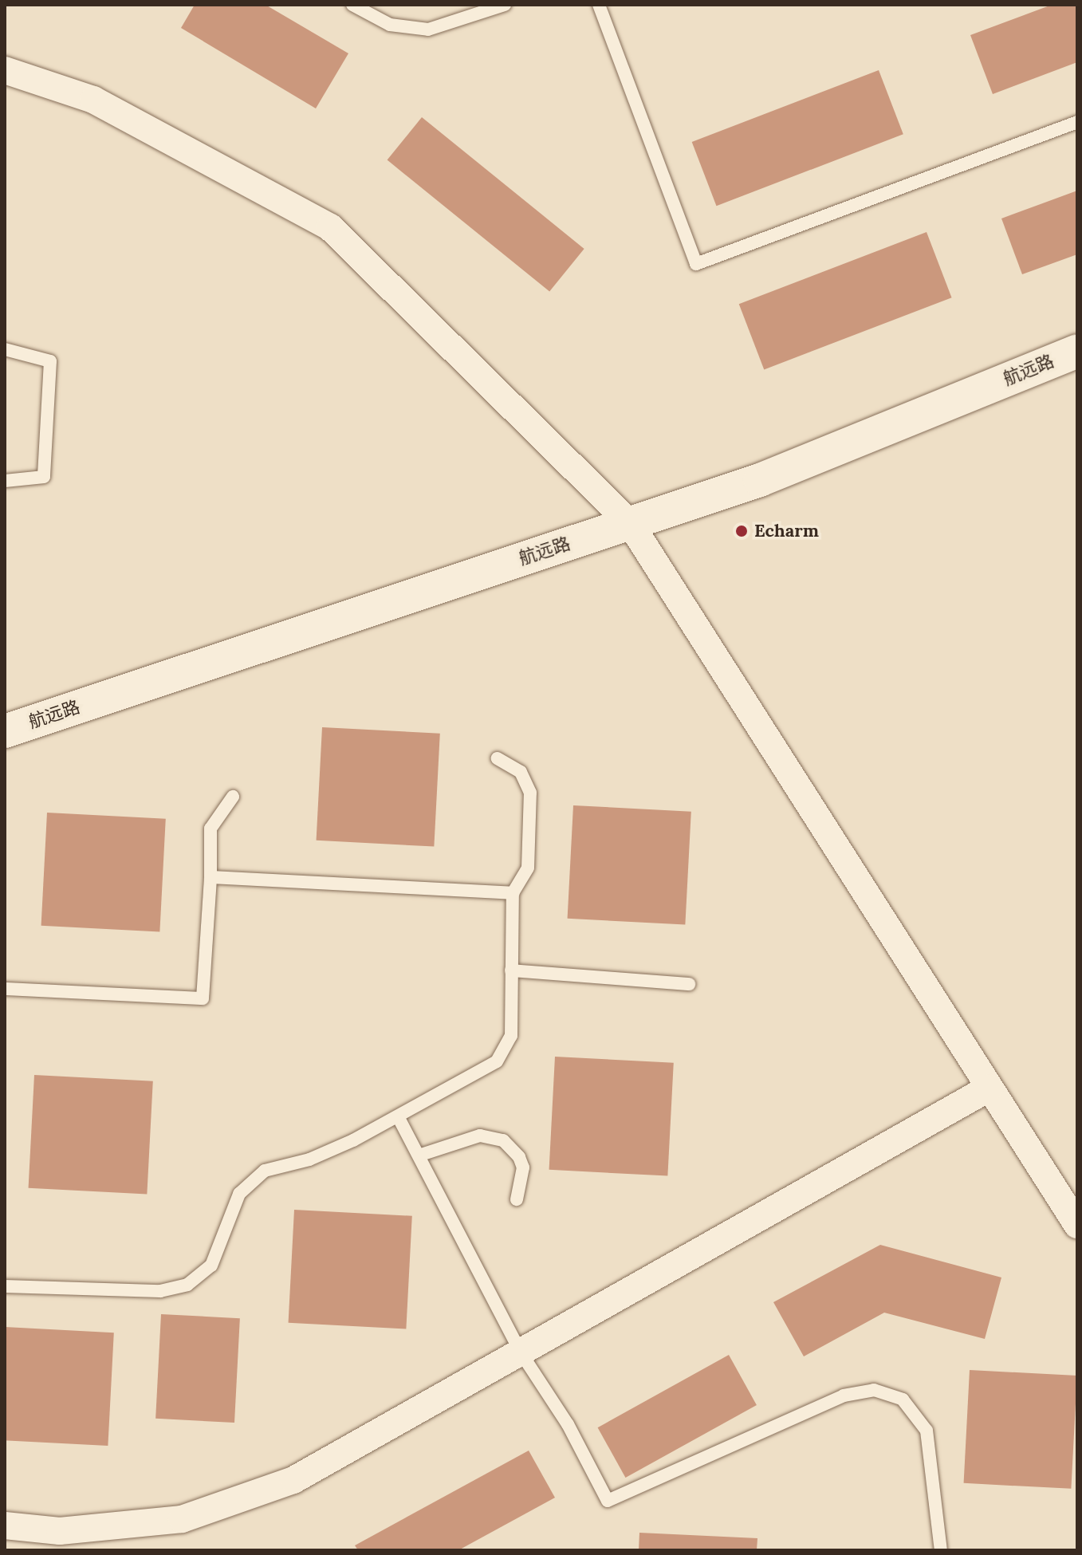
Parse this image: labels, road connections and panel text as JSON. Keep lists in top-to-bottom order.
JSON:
{
  "streets": {
    "street": ["航远路"]
  },
  "places": ["Echarm"]
}
